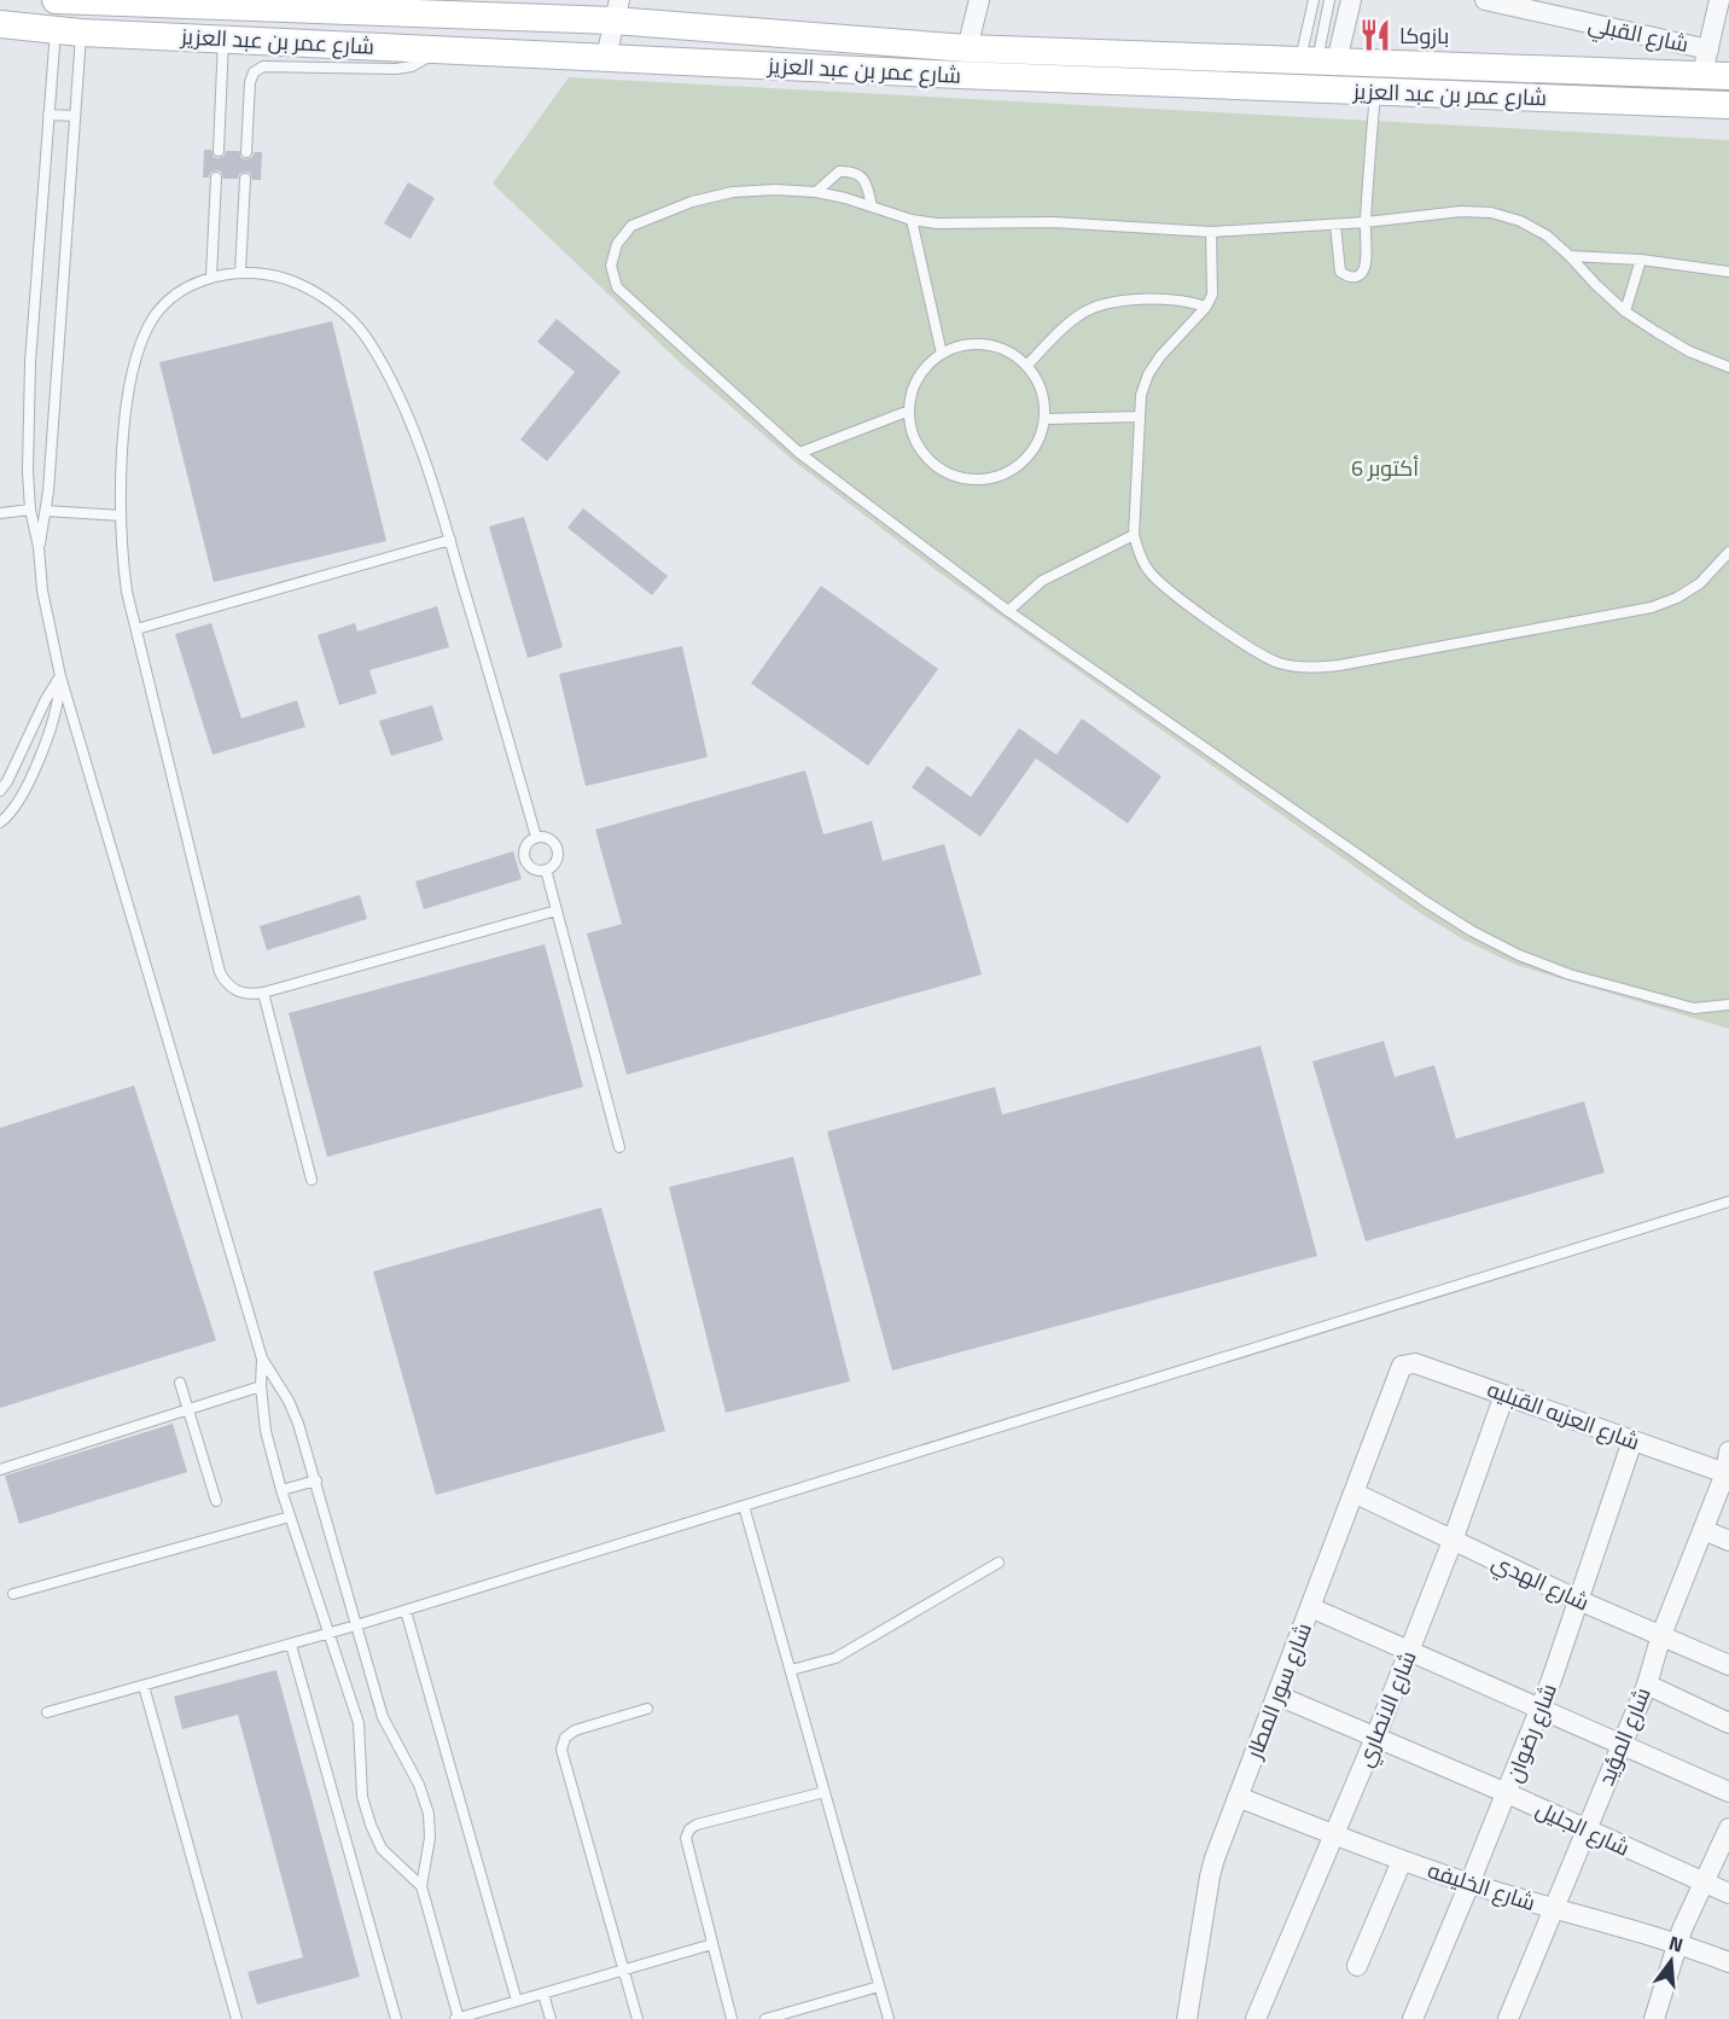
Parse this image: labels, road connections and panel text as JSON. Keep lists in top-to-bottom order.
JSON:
{
  "streets": {
    "main road": ["شارع عمر بن عبد العزيز"],
    "street": [
      "شارع القبلي",
      "شارع العزبه القبليه",
      "شارع الهدي",
      "شارع سور المطار",
      "شارع الانصاري",
      "شارع رضوان",
      "شارع المؤيد",
      "شارع الجليل",
      "شارع الخليفه"
    ]
  },
  "crossings": [
    ["شارع القبلي", "شارع عمر بن عبد العزيز"],
    ["شارع العزبه القبليه", "شارع سور المطار"],
    ["شارع العزبه القبليه", "شارع الانصاري"],
    ["شارع العزبه القبليه", "شارع رضوان"],
    ["شارع العزبه القبليه", "شارع المؤيد"],
    ["شارع الهدي", "شارع سور المطار"],
    ["شارع الهدي", "شارع الانصاري"],
    ["شارع الهدي", "شارع رضوان"],
    ["شارع الهدي", "شارع المؤيد"],
    ["شارع سور المطار", "شارع الجليل"],
    ["شارع سور المطار", "شارع الخليفه"],
    ["شارع الانصاري", "شارع الجليل"],
    ["شارع الانصاري", "شارع الخليفه"],
    ["شارع رضوان", "شارع الجليل"],
    ["شارع رضوان", "شارع الخليفه"],
    ["شارع المؤيد", "شارع الجليل"],
    ["شارع المؤيد", "شارع الخليفه"]
  ],
  "parks": ["6 أكتوبر"],
  "places": {
    "restaurant": ["بازوكا"]
  },
  "north": "top"
}
